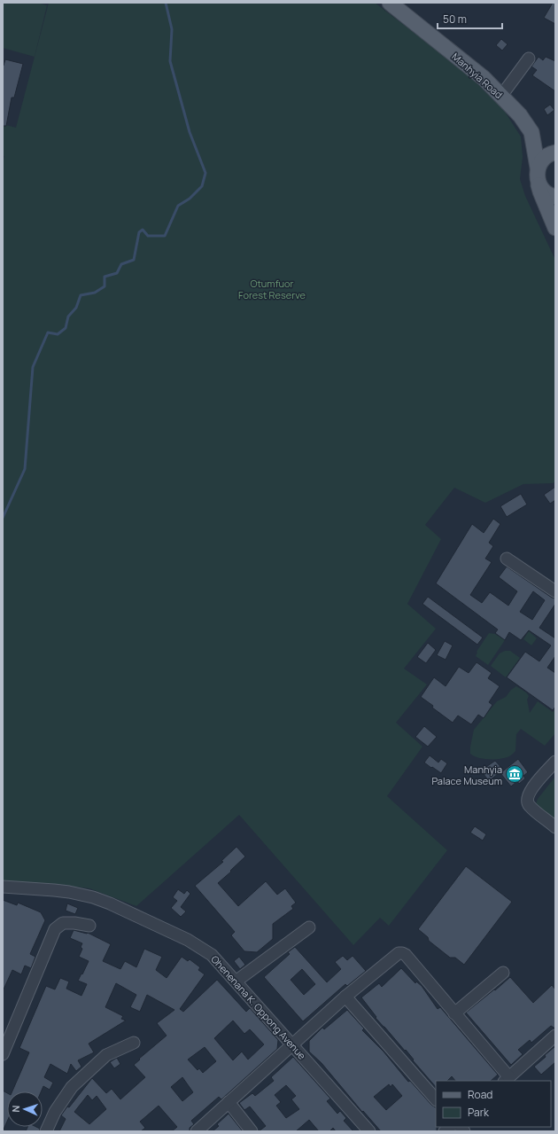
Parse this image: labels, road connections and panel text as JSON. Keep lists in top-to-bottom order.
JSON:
{
  "streets": {
    "main road": ["Manhyia Road"],
    "street": ["Ohenenana K. Oppong Avenue"]
  },
  "parks": ["Otumfuor Forest Reserve"],
  "places": {
    "museum": ["Manhyia Palace Museum"]
  },
  "legend": ["Road", "Park"],
  "scale_bar": "50 m",
  "north": "left"
}
